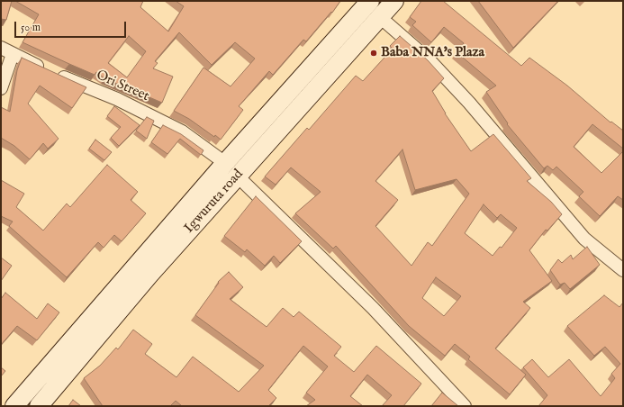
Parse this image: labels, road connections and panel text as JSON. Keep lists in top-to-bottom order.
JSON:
{
  "streets": {
    "main road": ["Igwuruta road"],
    "street": ["Ori Street"]
  },
  "crossings": [
    ["Ori Street", "Igwuruta road"]
  ],
  "places": ["Baba NNA's Plaza"],
  "scale_bar": "50 m"
}
